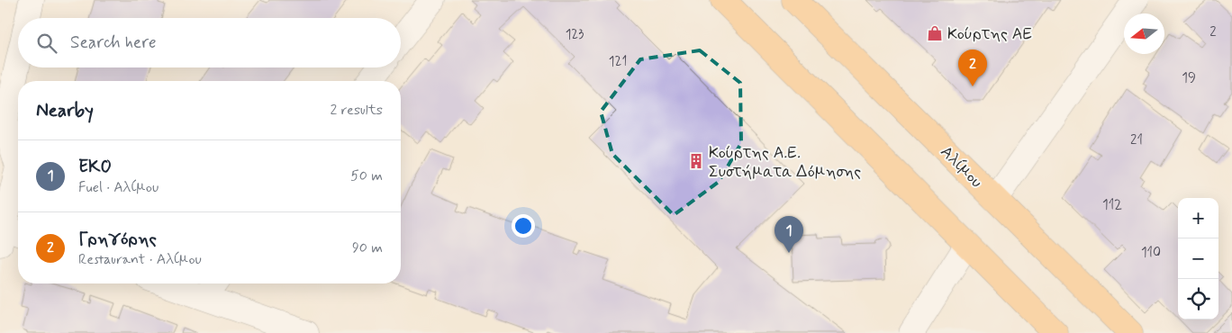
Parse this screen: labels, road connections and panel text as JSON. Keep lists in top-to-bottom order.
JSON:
{
  "streets": {
    "main road": ["Αλίμου"]
  },
  "places": {
    "shop": ["Κούρτης ΑΕ"],
    "building": ["Κούρτης Α.Ε. Συστήματα Δόμησης"]
  },
  "house_numbers": [
    "2",
    "123",
    "121",
    "19",
    "21",
    "112",
    "110"
  ],
  "north": "left",
  "page": {
    "search": "Search here",
    "pins": ["2", "1"],
    "heading": ["Nearby", "2 results"],
    "list": [
      {
        "mark": "1",
        "name": "EKO",
        "note": "Fuel · Αλίμου",
        "value": "50 m"
      },
      {
        "mark": "2",
        "name": "Γρηγόρης",
        "note": "Restaurant · Αλίμου",
        "value": "90 m"
      }
    ],
    "map_buttons": ["+", "−"]
  }
}
